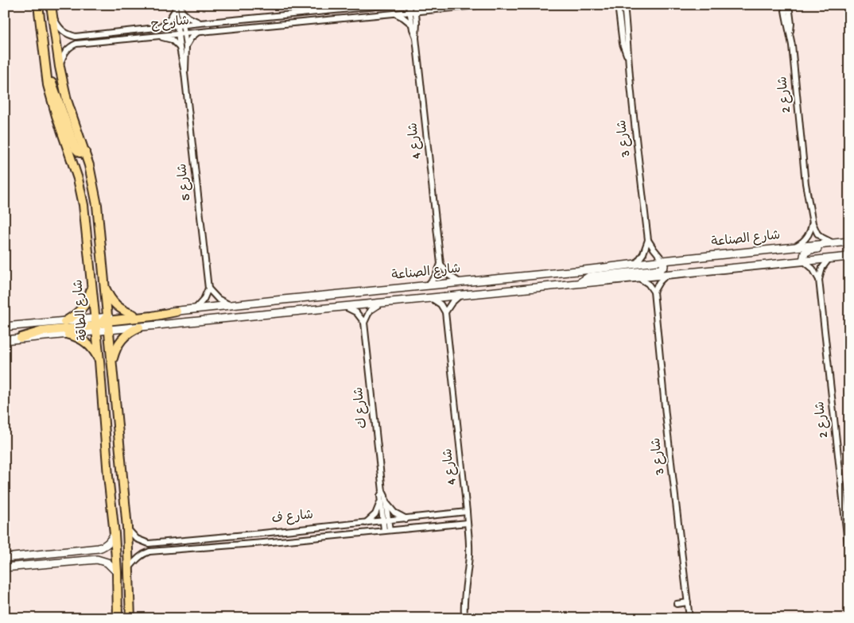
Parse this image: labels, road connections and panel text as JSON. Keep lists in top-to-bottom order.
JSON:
{
  "streets": {
    "main road": ["شارع الطاقة"],
    "street": [
      "شارع ج",
      "شارع 2",
      "شارع 3",
      "شارع 4",
      "شارع 5",
      "شارع الصناعة",
      "شارع ك",
      "شارع ف"
    ]
  },
  "crossings": [
    ["شارع ج", "شارع 4"],
    ["شارع ج", "شارع 5"],
    ["شارع ج", "شارع الطاقة"],
    ["شارع 2", "شارع الصناعة"],
    ["شارع 3", "شارع الصناعة"],
    ["شارع 4", "شارع ف"],
    ["شارع الصناعة", "شارع الطاقة"],
    ["شارع الطاقة", "شارع ف"],
    ["شارع ك", "شارع ف"]
  ]
}
